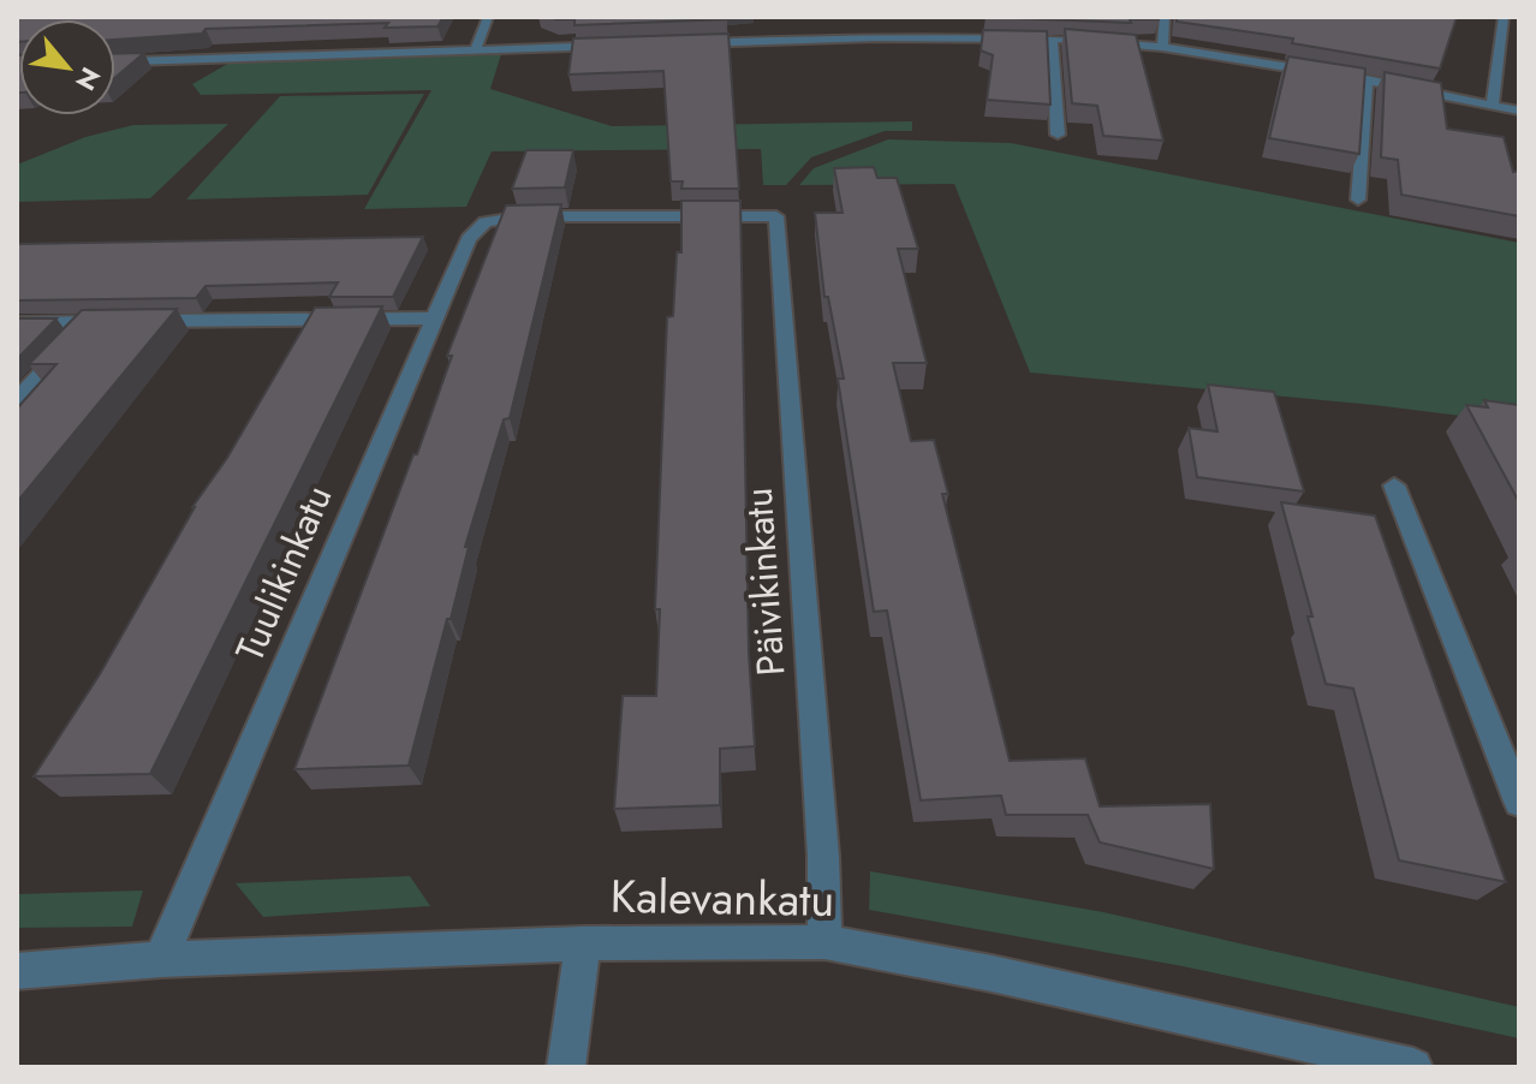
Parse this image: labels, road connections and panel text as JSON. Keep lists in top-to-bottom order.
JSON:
{
  "streets": {
    "street": ["Tuulikinkatu", "Päivikinkatu", "Kalevankatu"]
  },
  "crossings": [
    ["Tuulikinkatu", "Päivikinkatu"],
    ["Tuulikinkatu", "Kalevankatu"],
    ["Päivikinkatu", "Kalevankatu"]
  ],
  "north": "bottom right"
}
